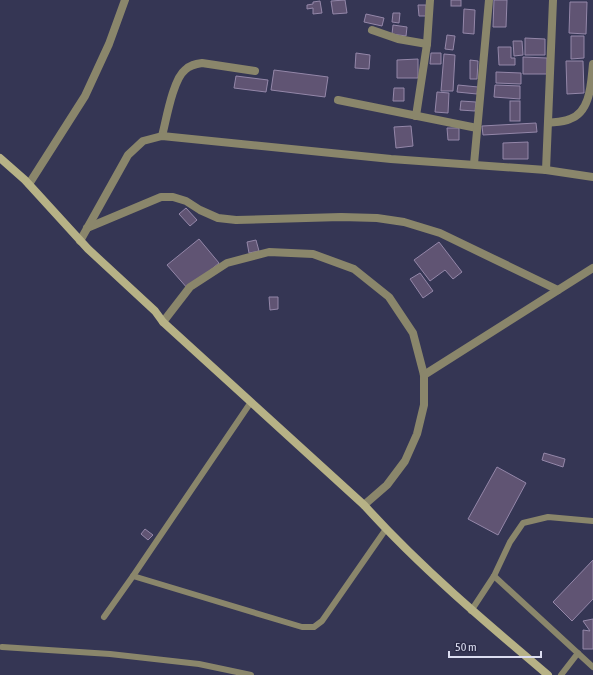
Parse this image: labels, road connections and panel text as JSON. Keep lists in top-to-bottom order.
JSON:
{
  "scale_bar": "50 m"
}
